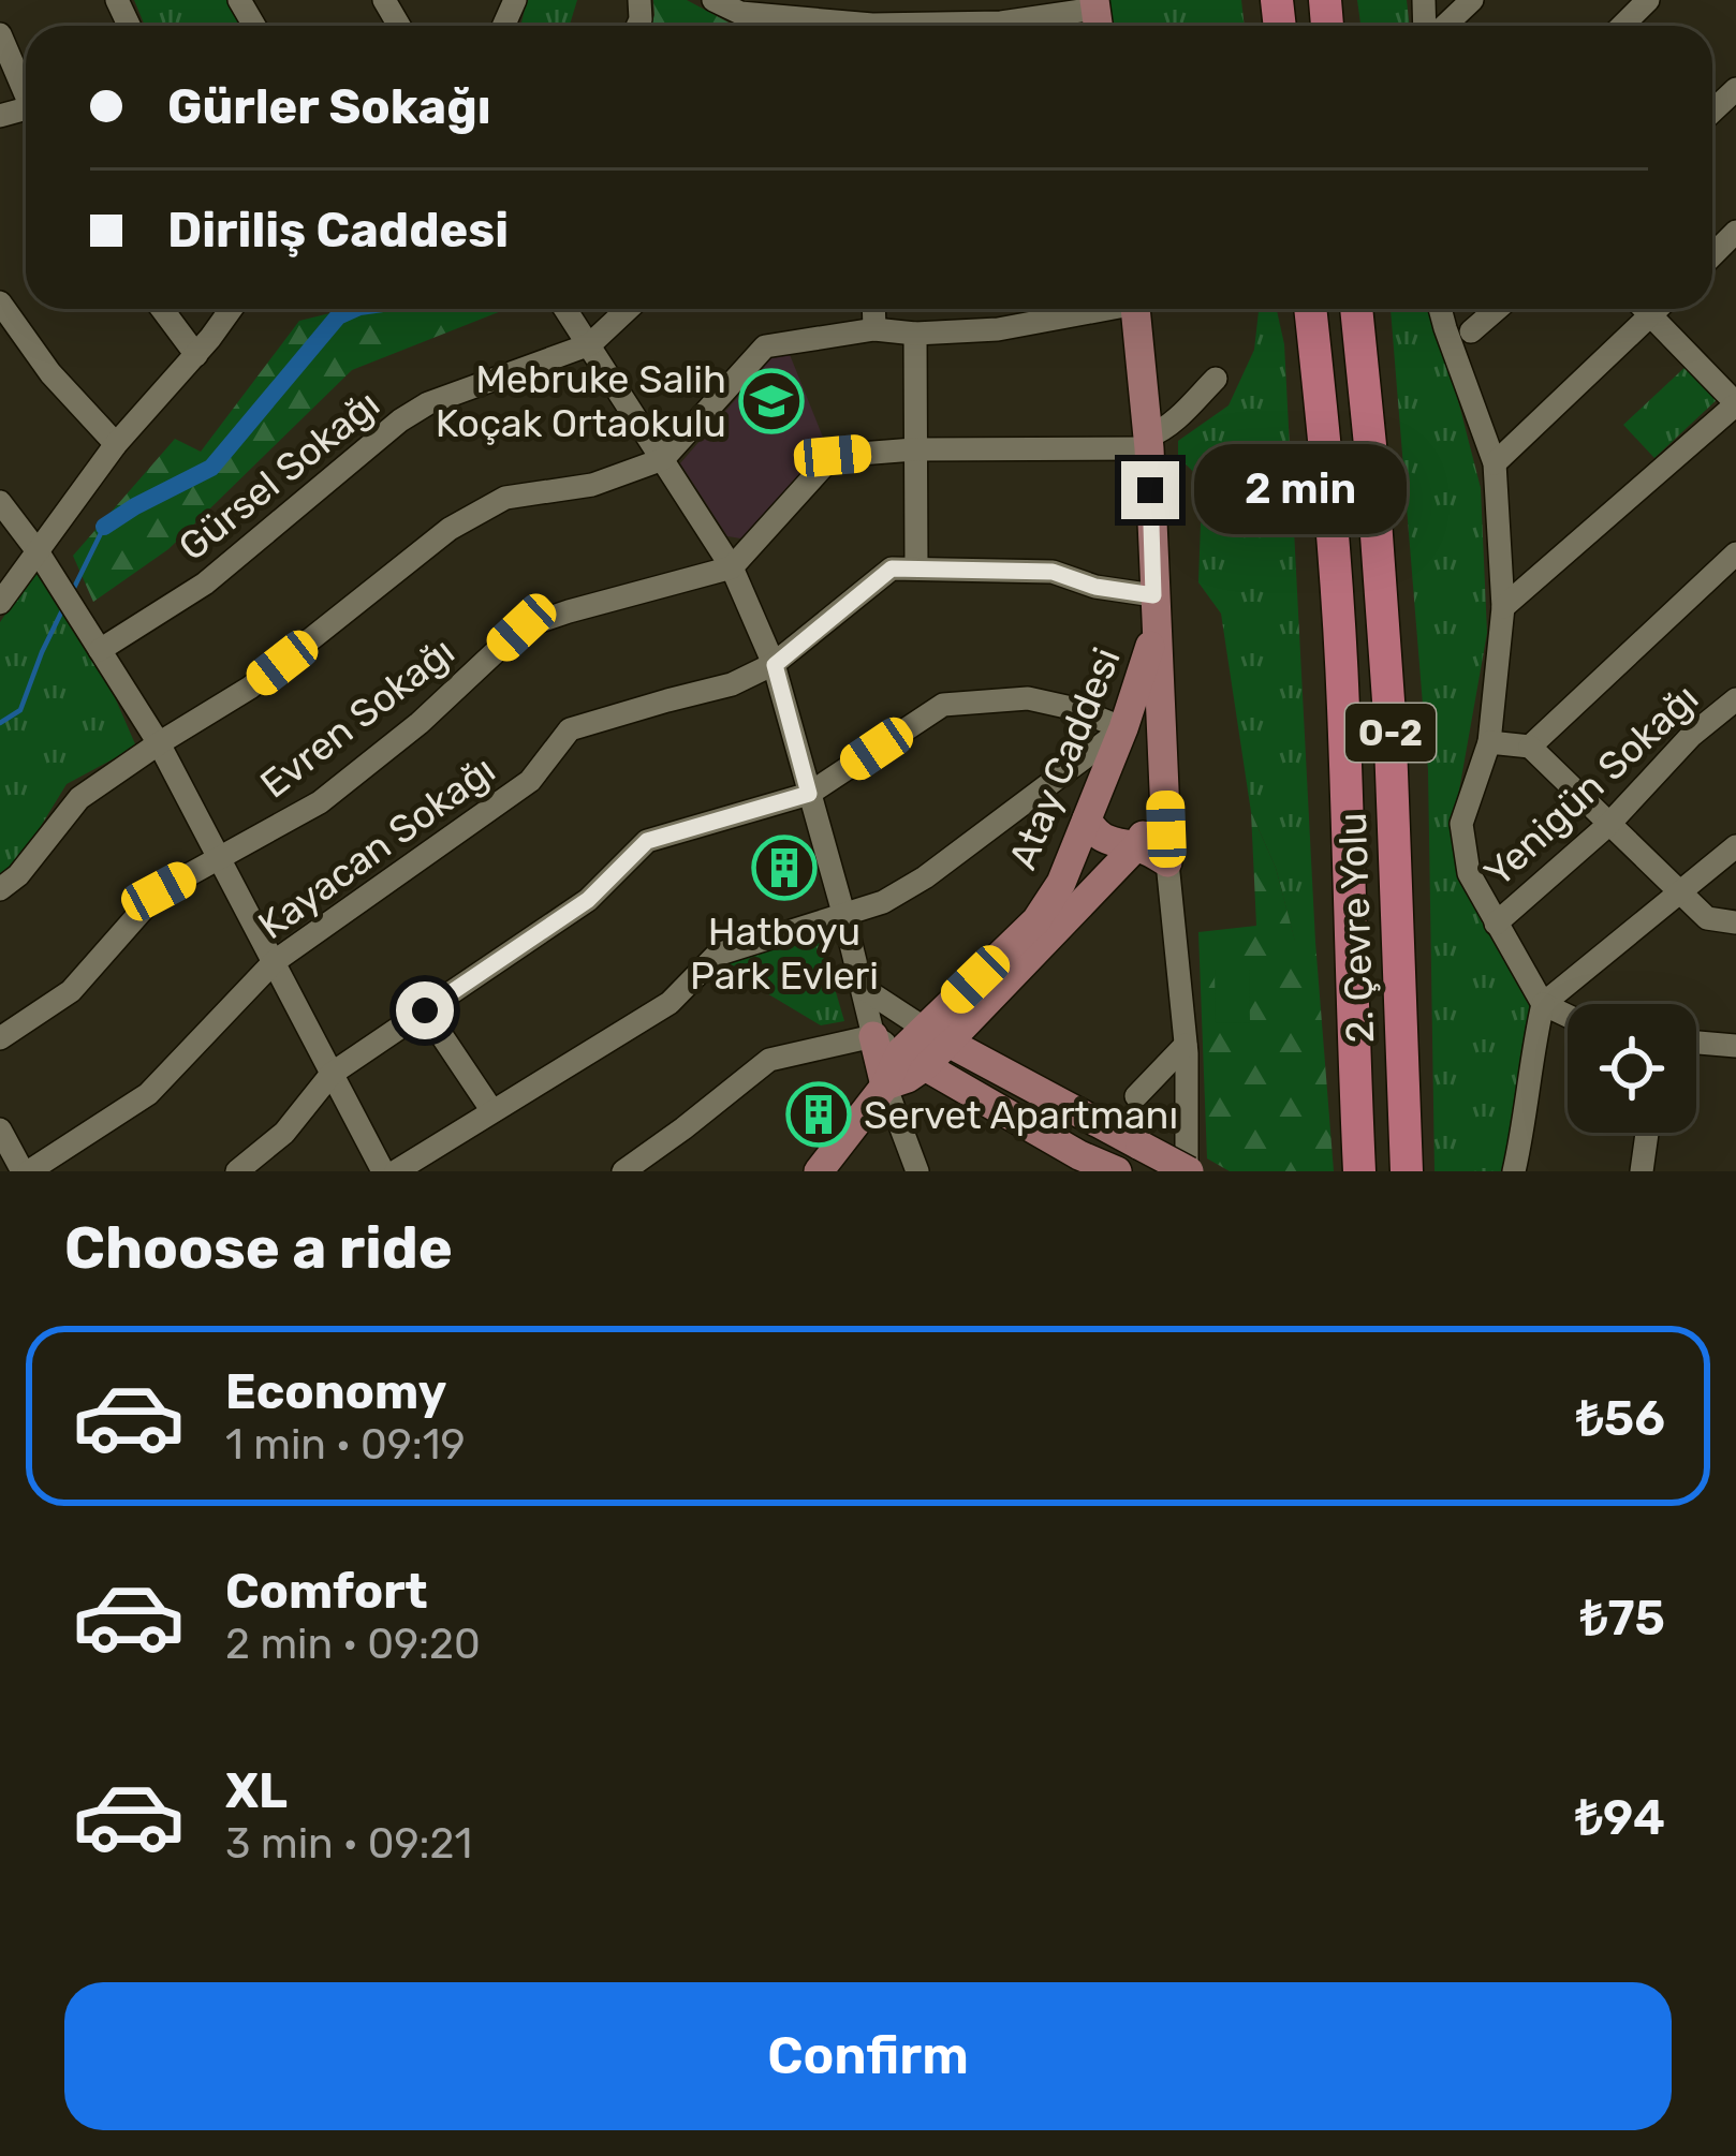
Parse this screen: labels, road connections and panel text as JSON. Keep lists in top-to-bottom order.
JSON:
{
  "streets": {
    "highway": ["O-2", "2. Çevre Yolu"],
    "main road": ["Atay Caddesi"],
    "street": [
      "Gürsel Sokağı",
      "Evren Sokağı",
      "Yenigün Sokağı",
      "Kayacan Sokağı"
    ]
  },
  "places": {
    "school or university": ["Mebruke Salih Koçak Ortaokulu"],
    "building": ["Hatboyu Park Evleri", "Servet Apartmanı"]
  },
  "page": {
    "banner": ["Gürler Sokağı", "Diriliş Caddesi"],
    "bubble": "2 min",
    "heading": "Choose a ride",
    "list": [
      {
        "name": "Economy",
        "note": "1 min · 09:19",
        "value": "₺56"
      },
      {
        "name": "Comfort",
        "note": "2 min · 09:20",
        "value": "₺75"
      },
      {
        "name": "XL",
        "note": "3 min · 09:21",
        "value": "₺94"
      }
    ],
    "buttons": "Confirm"
  }
}
